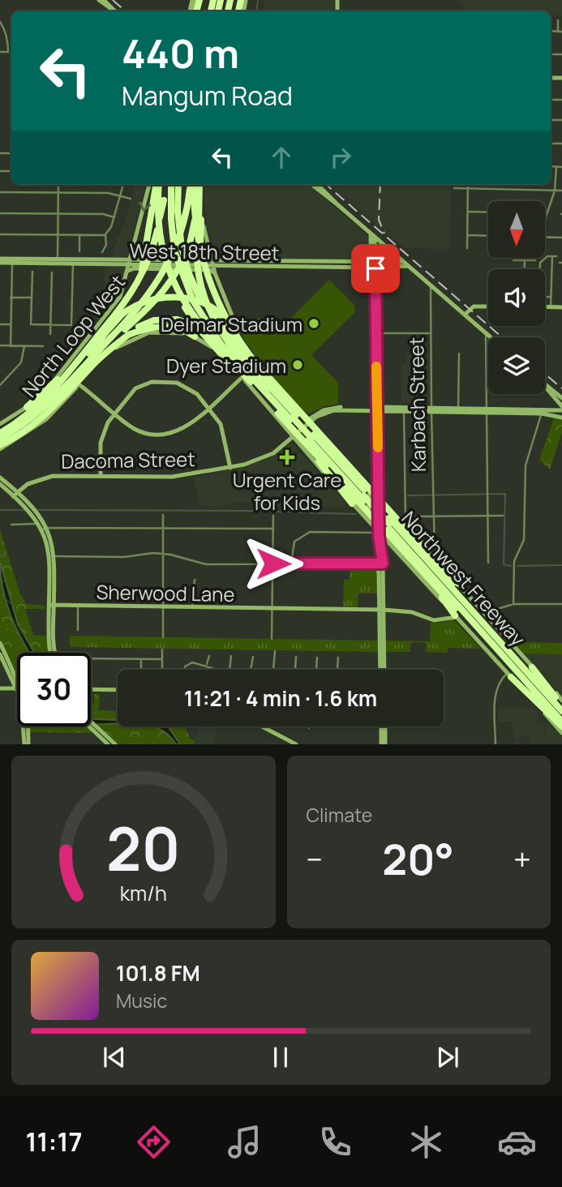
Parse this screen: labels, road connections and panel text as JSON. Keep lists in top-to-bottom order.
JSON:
{
  "streets": {
    "highway": ["North Loop West", "Northwest Freeway"],
    "main road": ["West 18th Street", "Dacoma Street", "Sherwood Lane"],
    "street": ["Karbach Street"]
  },
  "crossings": [
    ["Karbach Street", "Dacoma Street"]
  ],
  "places": {
    "other": ["Delmar Stadium", "Dyer Stadium"],
    "health": ["Urgent Care for Kids"]
  },
  "north": "bottom",
  "page": {
    "turn": ["440 m", "Mangum Road"],
    "limit": "30",
    "trip": "11:21 · 4 min · 1.6 km",
    "tile": "Climate",
    "heat": ["−", "20°", "+"],
    "song": ["101.8 FM", "Music"],
    "tabs": "11:17",
    "gauge": ["20", "km/h"]
  }
}
